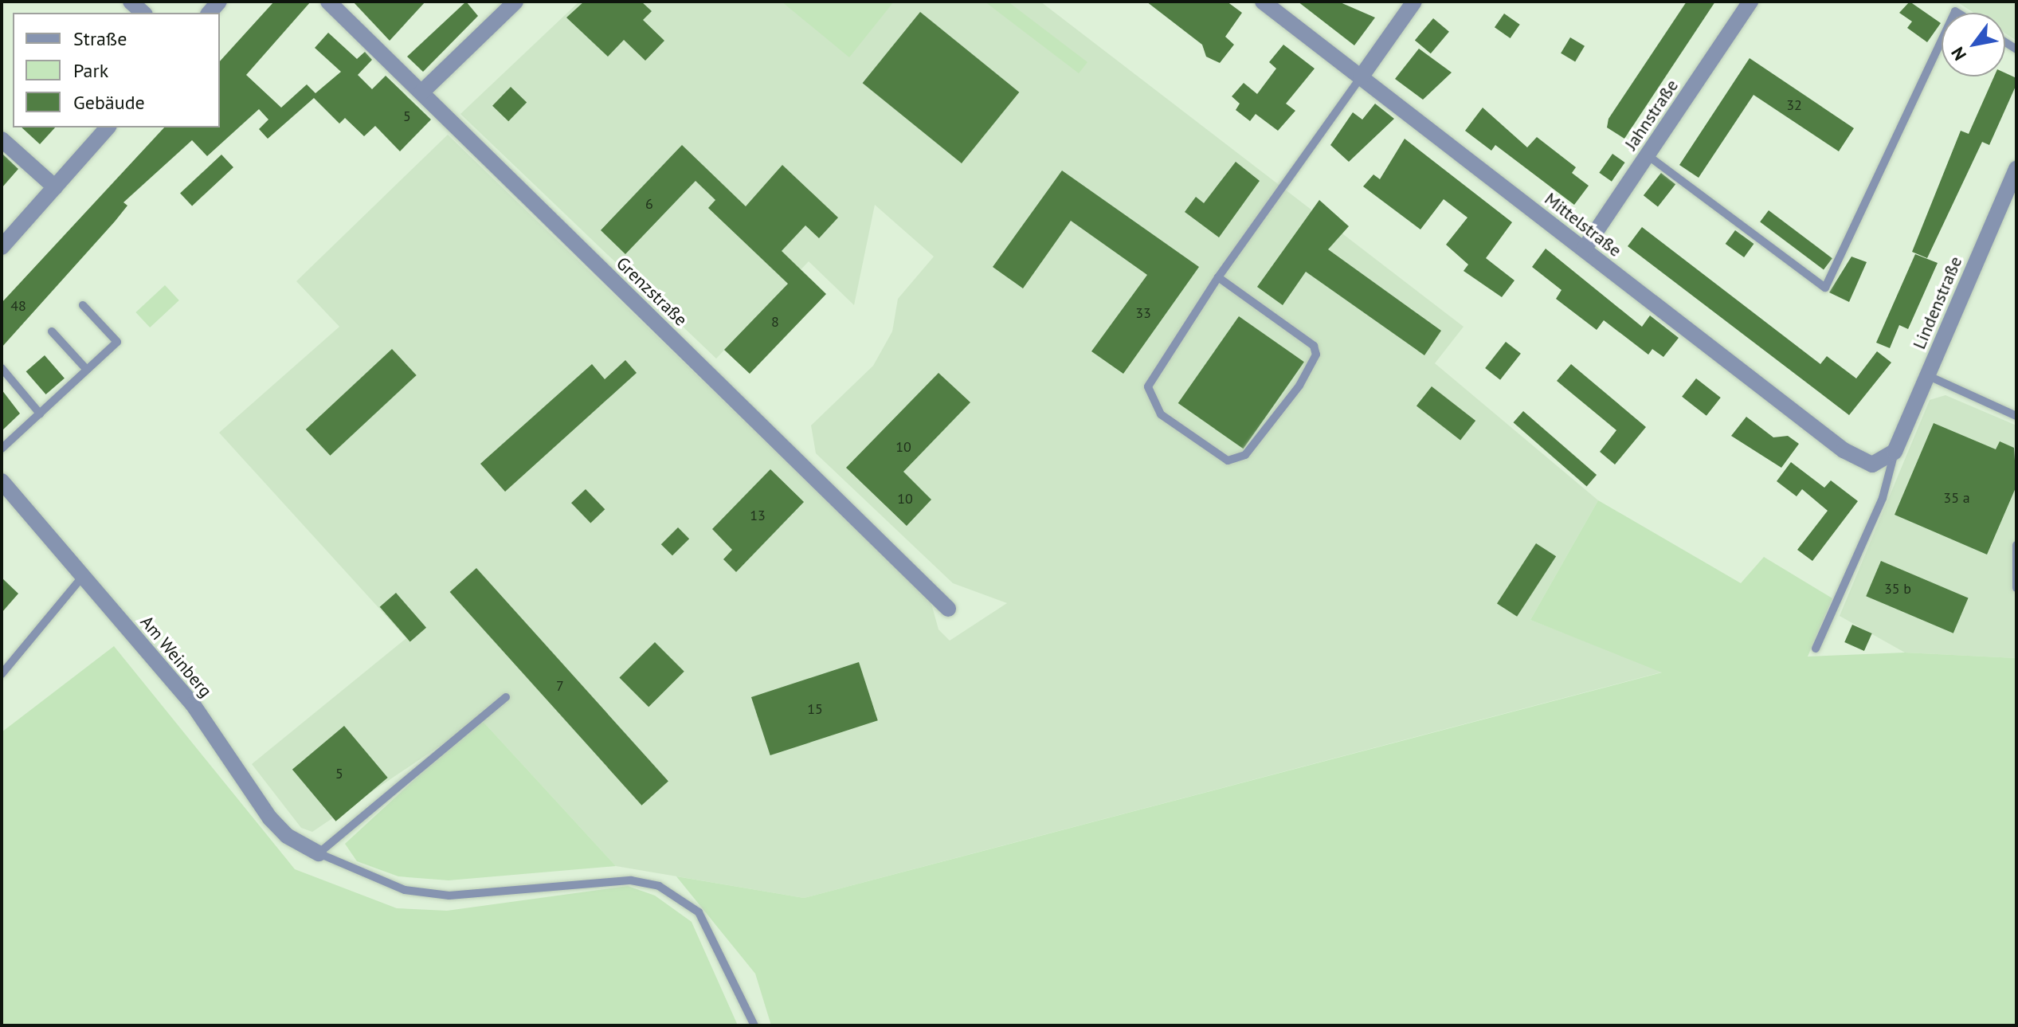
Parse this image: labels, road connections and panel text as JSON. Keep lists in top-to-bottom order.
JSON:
{
  "streets": {
    "street": [
      "Jahnstraße",
      "Mittelstraße",
      "Grenzstraße",
      "Lindenstraße",
      "Am Weinberg"
    ]
  },
  "crossings": [
    ["Jahnstraße", "Mittelstraße"],
    ["Mittelstraße", "Lindenstraße"]
  ],
  "house_numbers": [
    "32",
    "5",
    "6",
    "48",
    "33",
    "8",
    "10",
    "35 a",
    "10",
    "13",
    "35 b",
    "7",
    "15",
    "5"
  ],
  "legend": ["Straße", "Park", "Gebäude"],
  "north": "bottom left"
}
